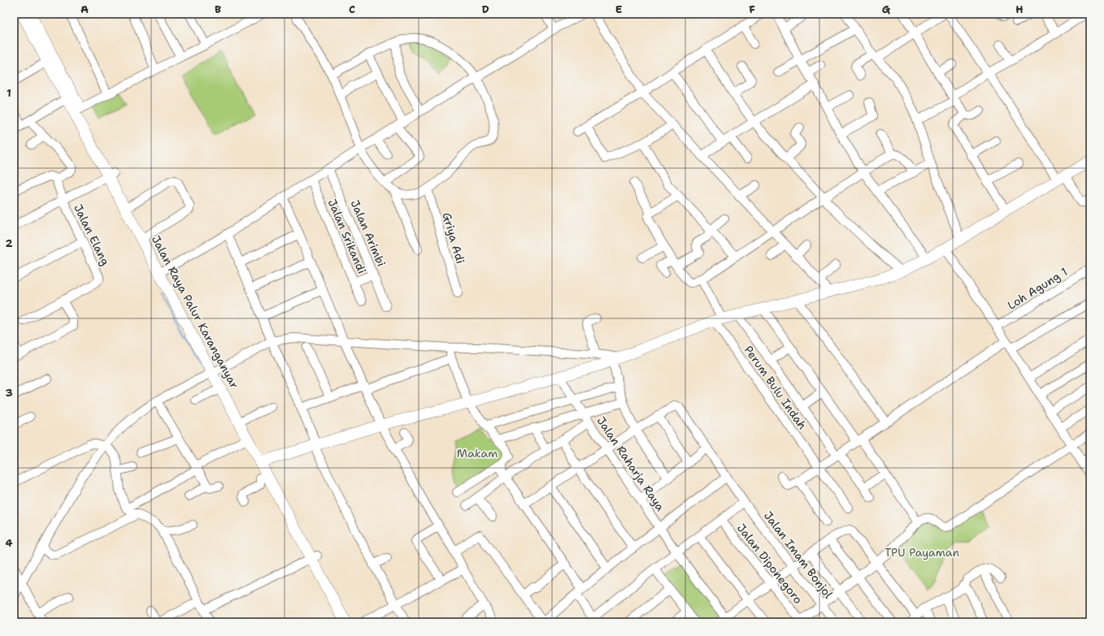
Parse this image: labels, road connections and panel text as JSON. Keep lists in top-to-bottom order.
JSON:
{
  "streets": {
    "main road": ["Jalan Raya Palur Karanganyar"],
    "street": [
      "Jalan Arimbi",
      "Jalan Elang",
      "Jalan Srikandi",
      "Griya Adi",
      "Loh Agung 1",
      "Perum Bulu Indah",
      "Jalan Raharja Raya",
      "Jalan Imam Bonjol",
      "Jalan Diponegoro"
    ]
  },
  "parks": ["Makam", "TPU Payaman"],
  "grid": {
    "columns": [
      "A",
      "B",
      "C",
      "D",
      "E",
      "F",
      "G",
      "H"
    ],
    "rows": [
      "1",
      "2",
      "3",
      "4"
    ]
  }
}
